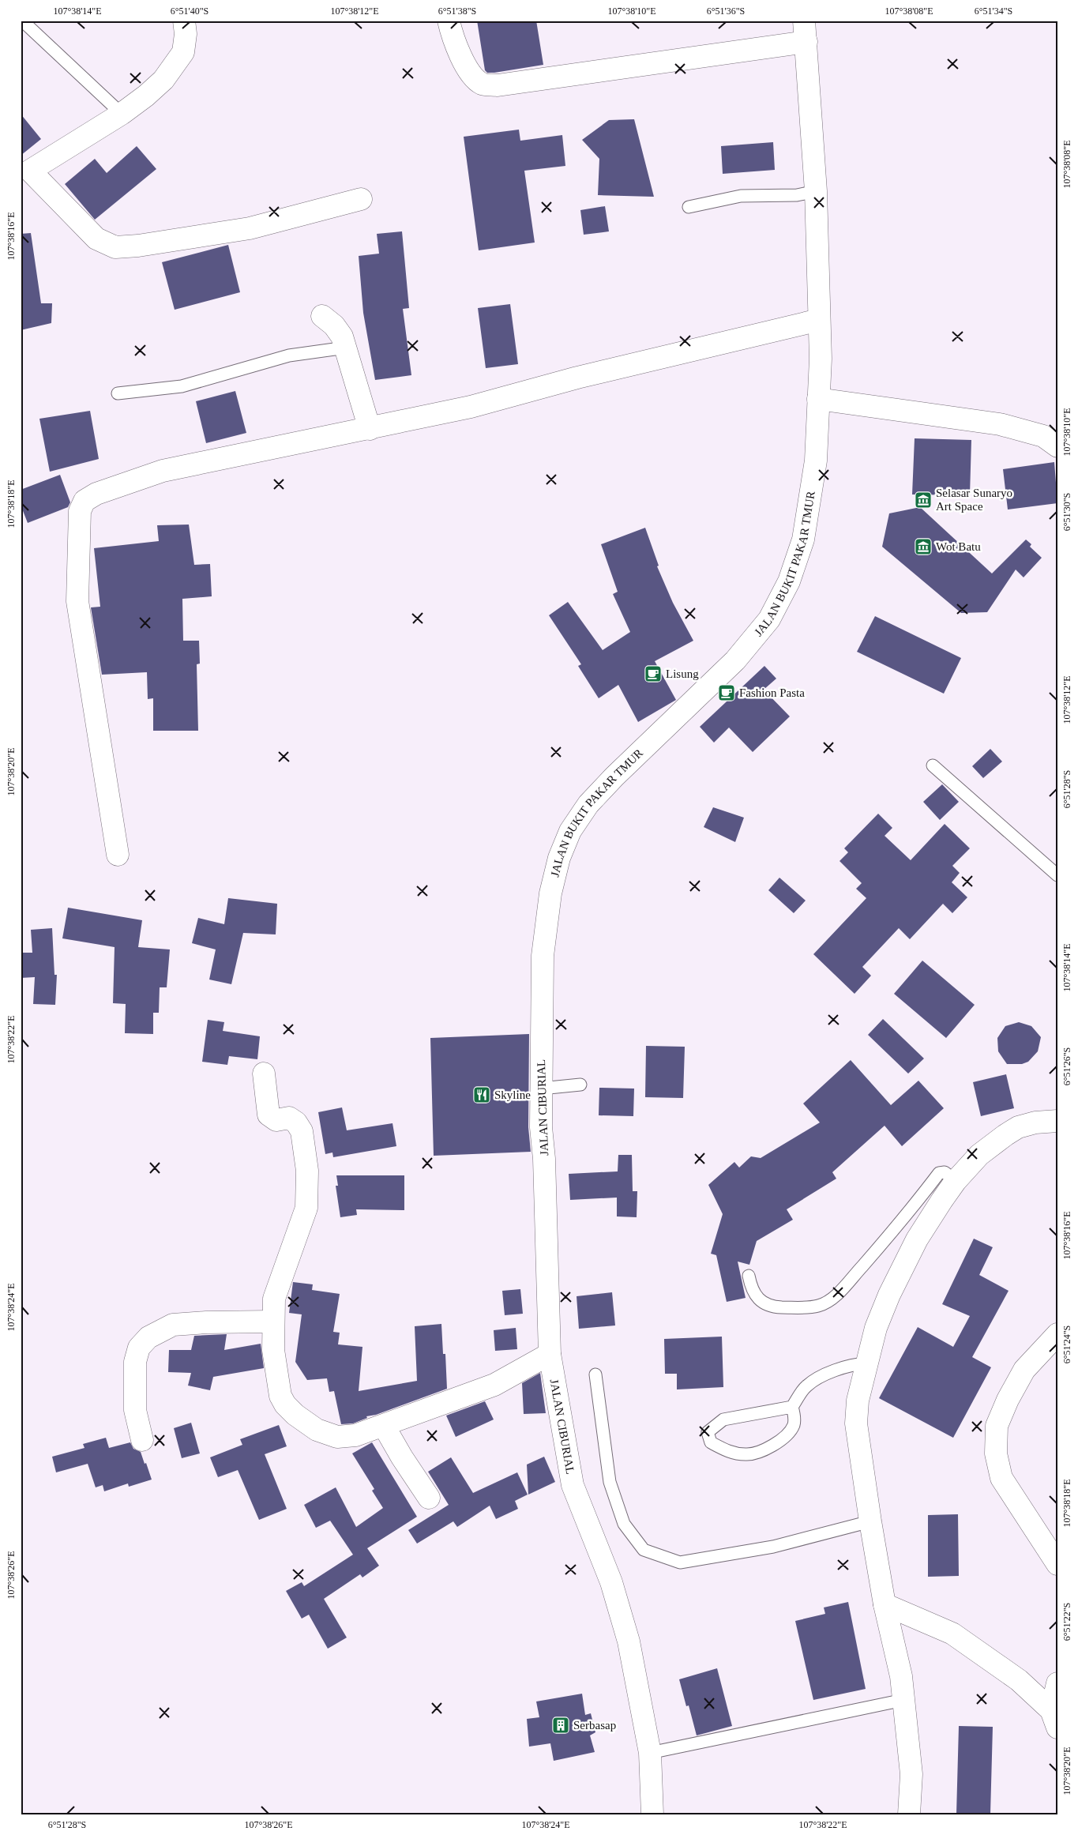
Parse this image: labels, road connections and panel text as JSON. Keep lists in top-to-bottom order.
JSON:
{
  "streets": {
    "street": ["JALAN BUKIT PAKAR TMUR", "JALAN CIBURIAL"]
  },
  "crossings": [
    ["JALAN BUKIT PAKAR TMUR", "JALAN CIBURIAL"]
  ],
  "places": {
    "museum": ["Selasar Sunaryo Art Space", "Wot Batu"],
    "cafe": ["Lisung", "Fashion Pasta"],
    "restaurant": ["Skyline"],
    "building": ["Serbasap"]
  },
  "coordinates": [
    "107°38'14\"E",
    "6°51'40\"S",
    "107°38'12\"E",
    "6°51'38\"S",
    "107°38'10\"E",
    "6°51'36\"S",
    "107°38'08\"E",
    "6°51'34\"S",
    "107°38'16\"E",
    "107°38'18\"E",
    "6°51'30\"S",
    "107°38'20\"E",
    "6°51'28\"S",
    "107°38'22\"E",
    "6°51'26\"S",
    "107°38'24\"E",
    "6°51'24\"S",
    "107°38'26\"E",
    "6°51'22\"S"
  ]
}
